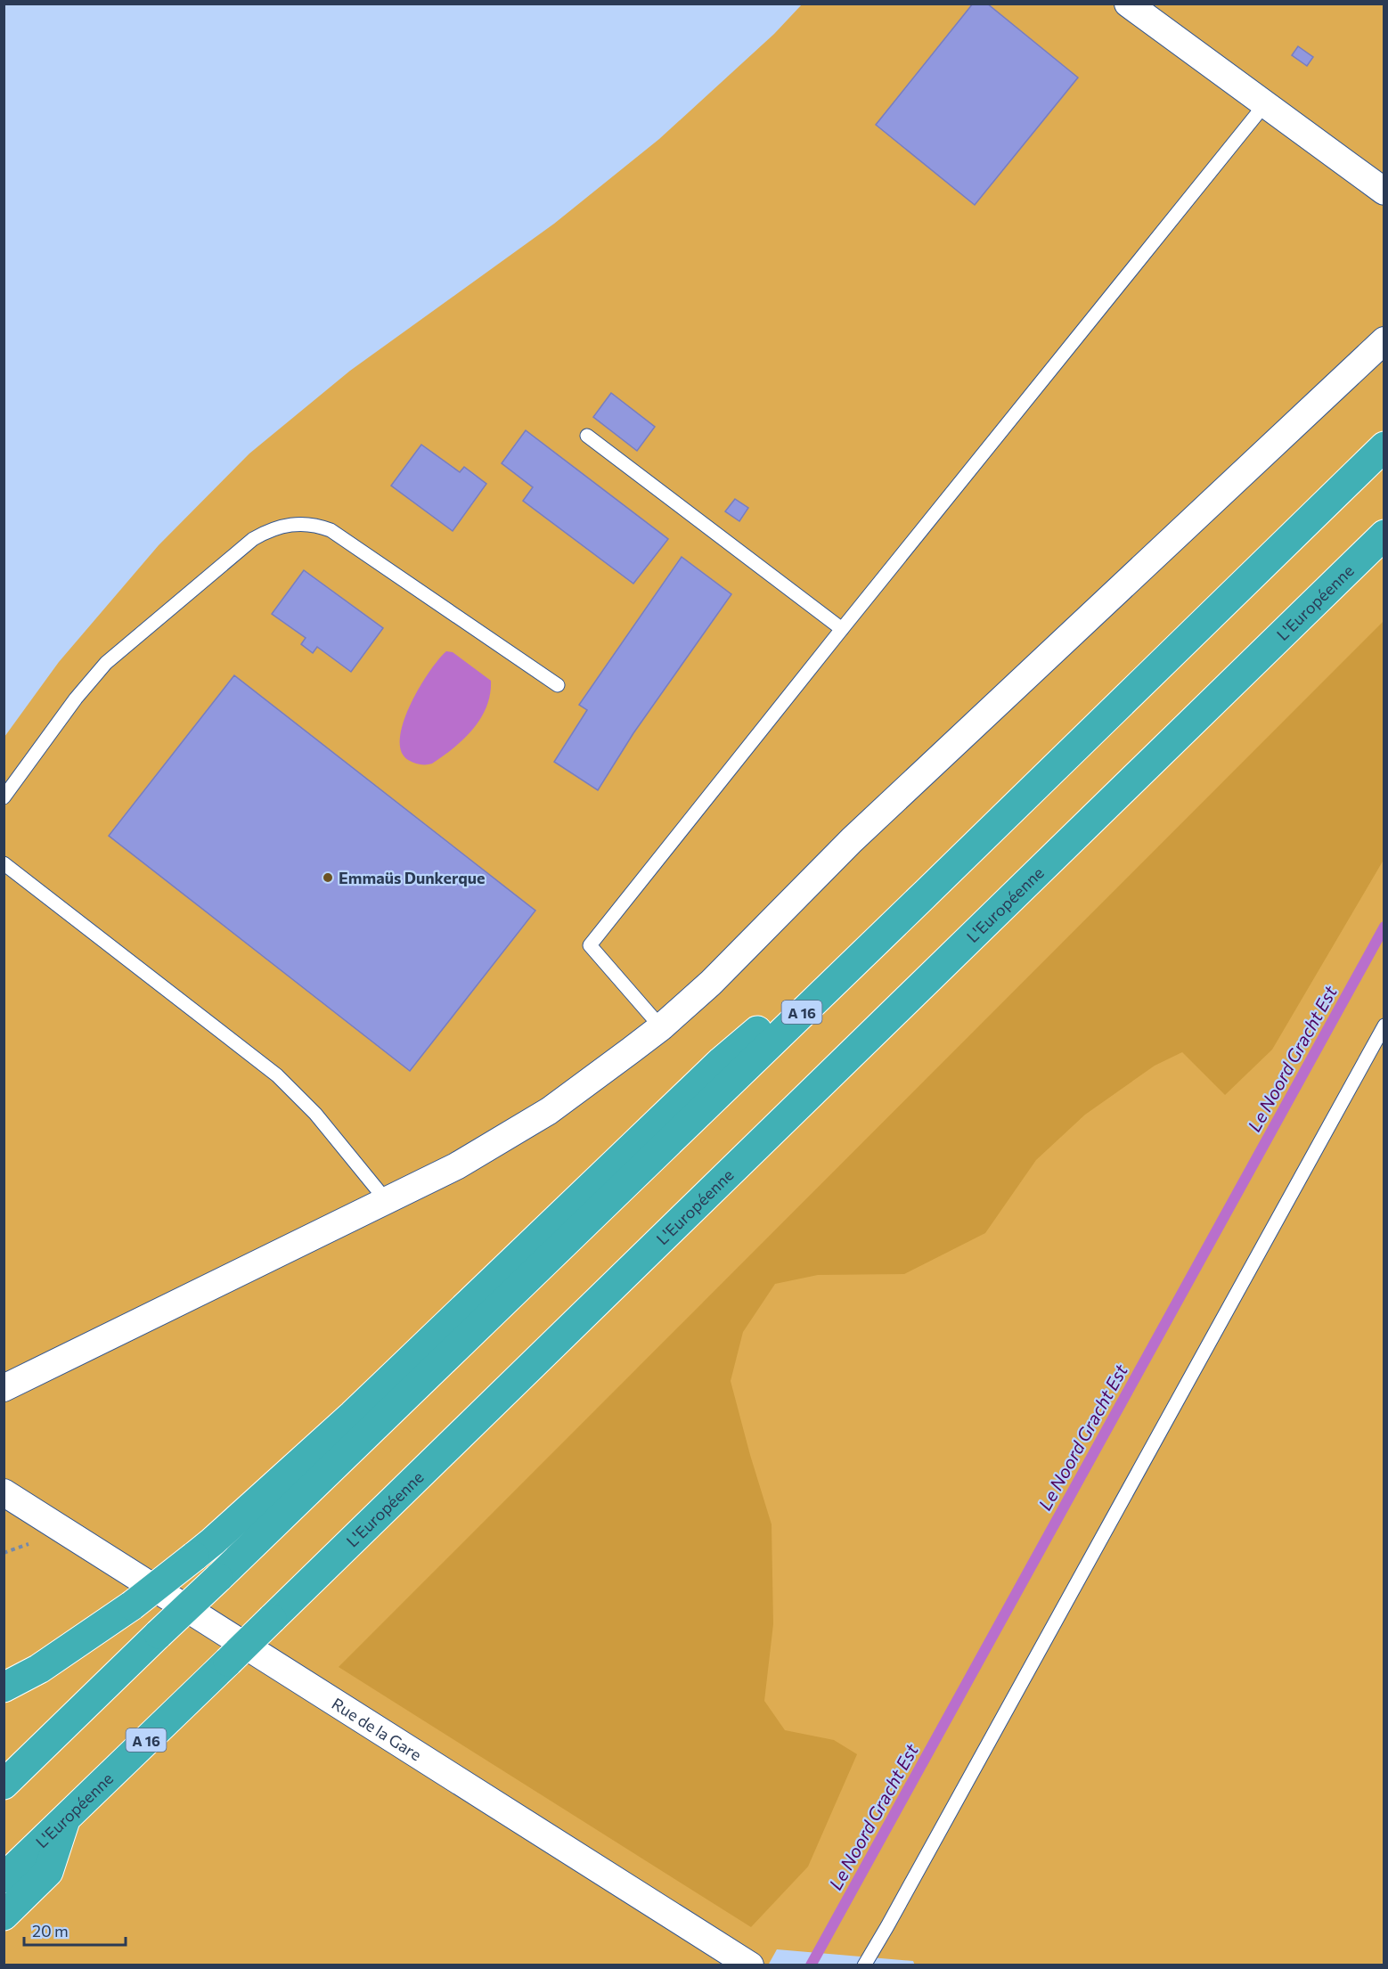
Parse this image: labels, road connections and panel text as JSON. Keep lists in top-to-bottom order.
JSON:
{
  "streets": {
    "highway": ["L'Européenne", "A 16"],
    "street": ["Rue de la Gare"]
  },
  "water": ["Le Noord Gracht Est"],
  "places": ["Emmaüs Dunkerque"],
  "scale_bar": "20 m"
}
